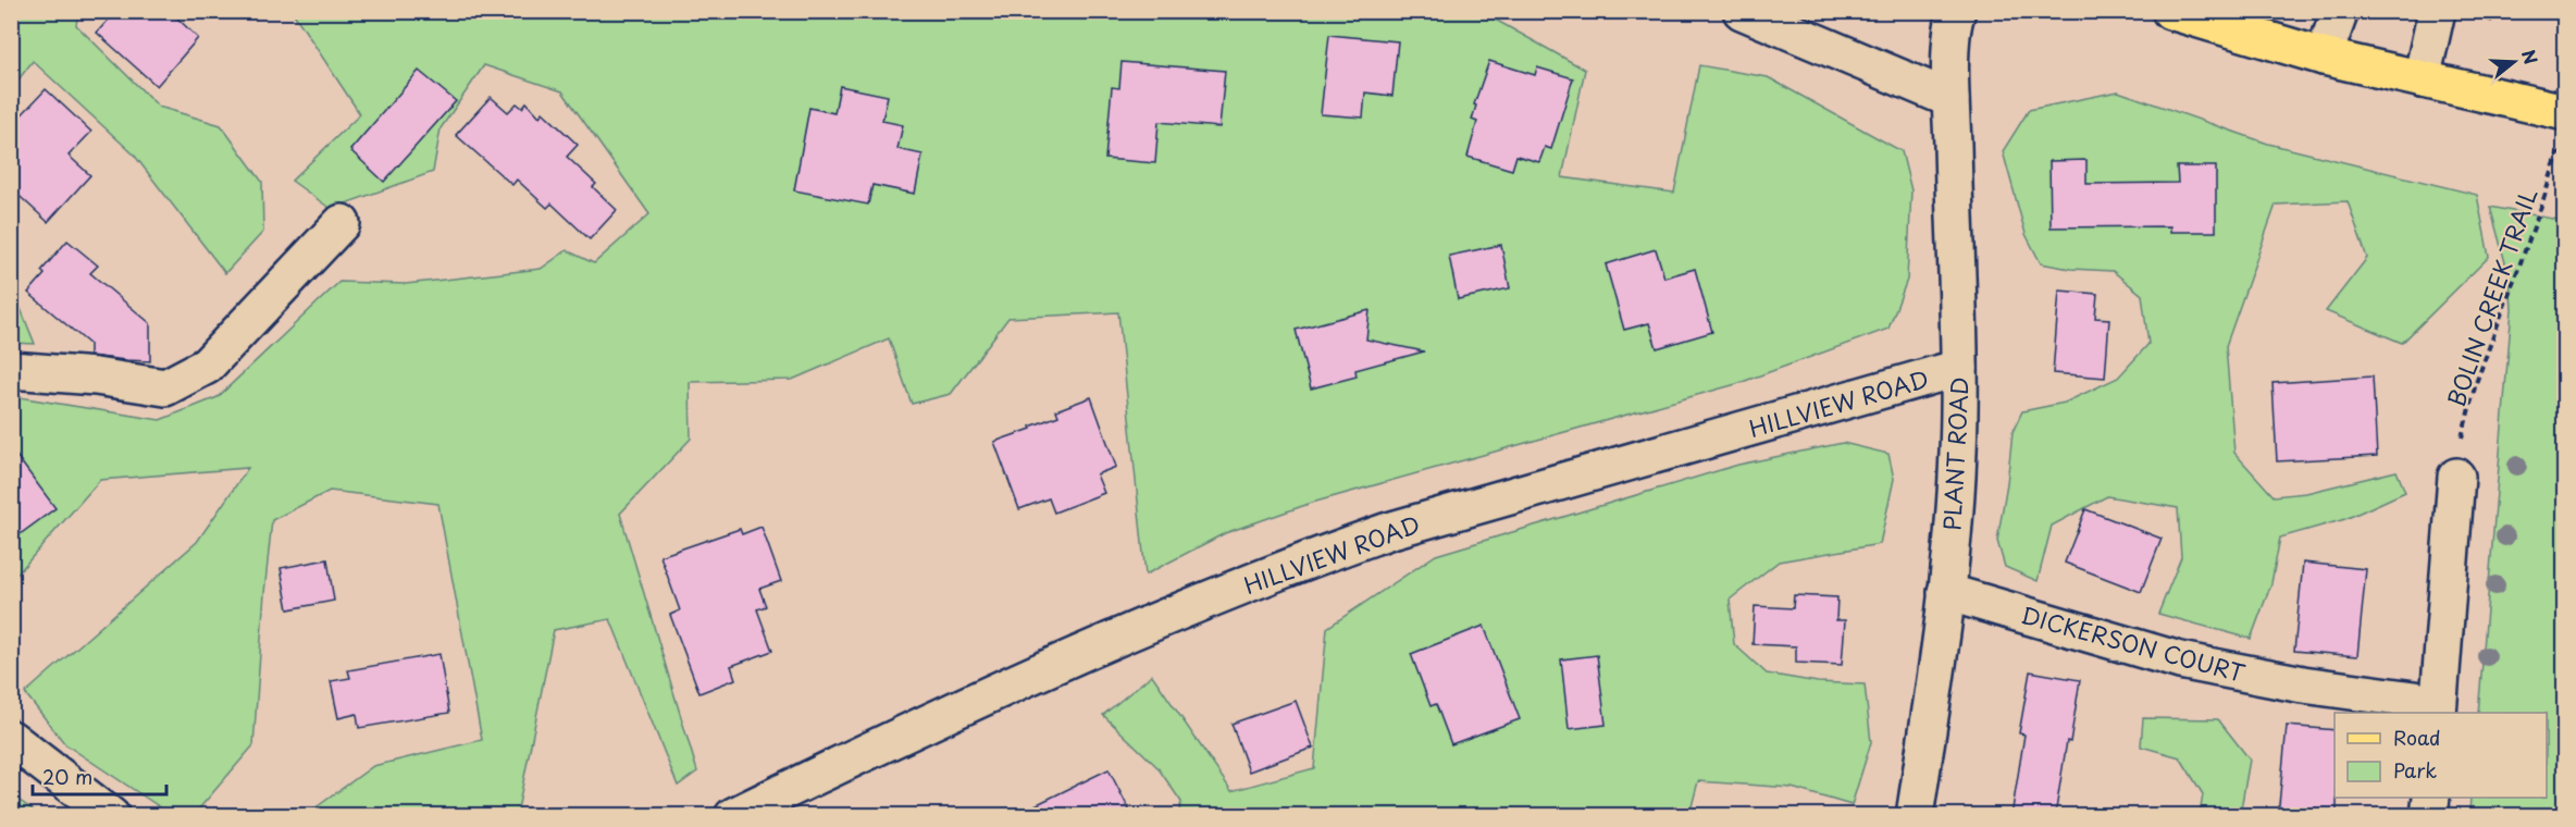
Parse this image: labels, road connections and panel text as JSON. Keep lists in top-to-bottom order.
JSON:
{
  "streets": {
    "street": ["HILLVIEW ROAD", "PLANT ROAD", "DICKERSON COURT"],
    "path": ["BOLIN CREEK TRAIL"]
  },
  "crossings": [
    ["BOLIN CREEK TRAIL", "DICKERSON COURT"],
    ["HILLVIEW ROAD", "PLANT ROAD"],
    ["PLANT ROAD", "DICKERSON COURT"]
  ],
  "legend": ["Road", "Park"],
  "scale_bar": "20 m",
  "north": "right"
}
